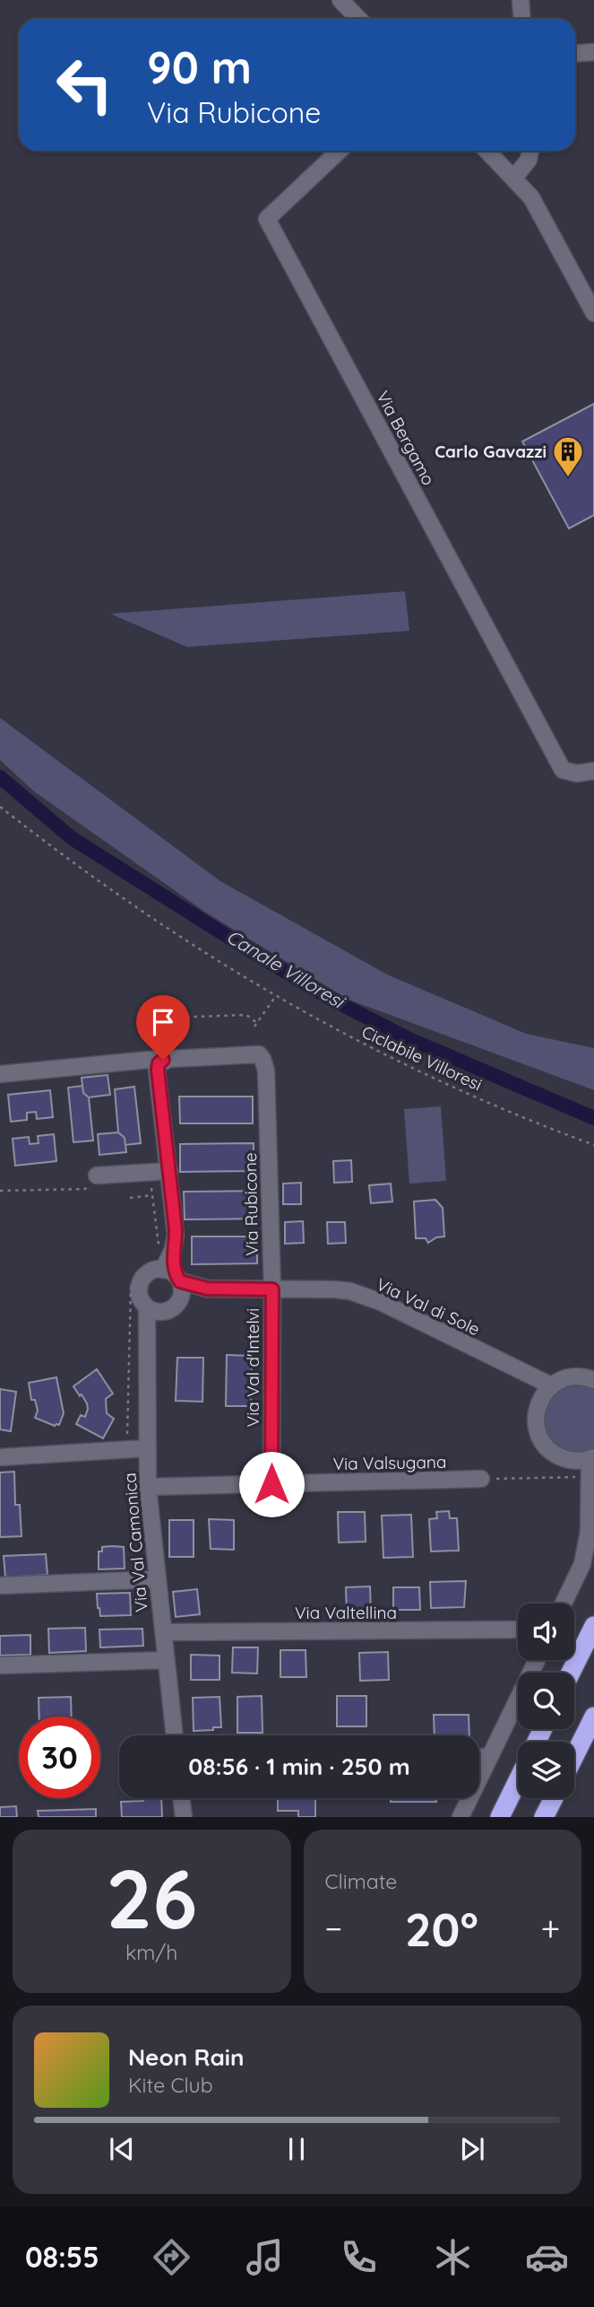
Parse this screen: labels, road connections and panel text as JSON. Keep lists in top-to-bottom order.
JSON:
{
  "streets": {
    "street": [
      "Via Bergamo",
      "Via Rubicone",
      "Via Val di Sole",
      "Via Val d'Intelvi",
      "Via Valsugana",
      "Via Val Camonica",
      "Via Valtellina"
    ],
    "path": ["Ciclabile Villoresi"]
  },
  "crossings": [
    ["Via Rubicone", "Via Val di Sole"],
    ["Via Rubicone", "Via Val d'Intelvi"],
    ["Via Val di Sole", "Via Val d'Intelvi"],
    ["Via Val d'Intelvi", "Via Valsugana"],
    ["Via Valsugana", "Via Val Camonica"],
    ["Via Val Camonica", "Via Valtellina"]
  ],
  "water": ["Canale Villoresi"],
  "places": {
    "building": ["Carlo Gavazzi"]
  },
  "page": {
    "turn": ["90 m", "Via Rubicone"],
    "limit": "30",
    "trip": "08:56 · 1 min · 250 m",
    "tile": [
      ["26", "km/h"],
      "Climate"
    ],
    "heat": ["−", "20°", "+"],
    "song": ["Neon Rain", "Kite Club"],
    "tabs": "08:55"
  }
}
